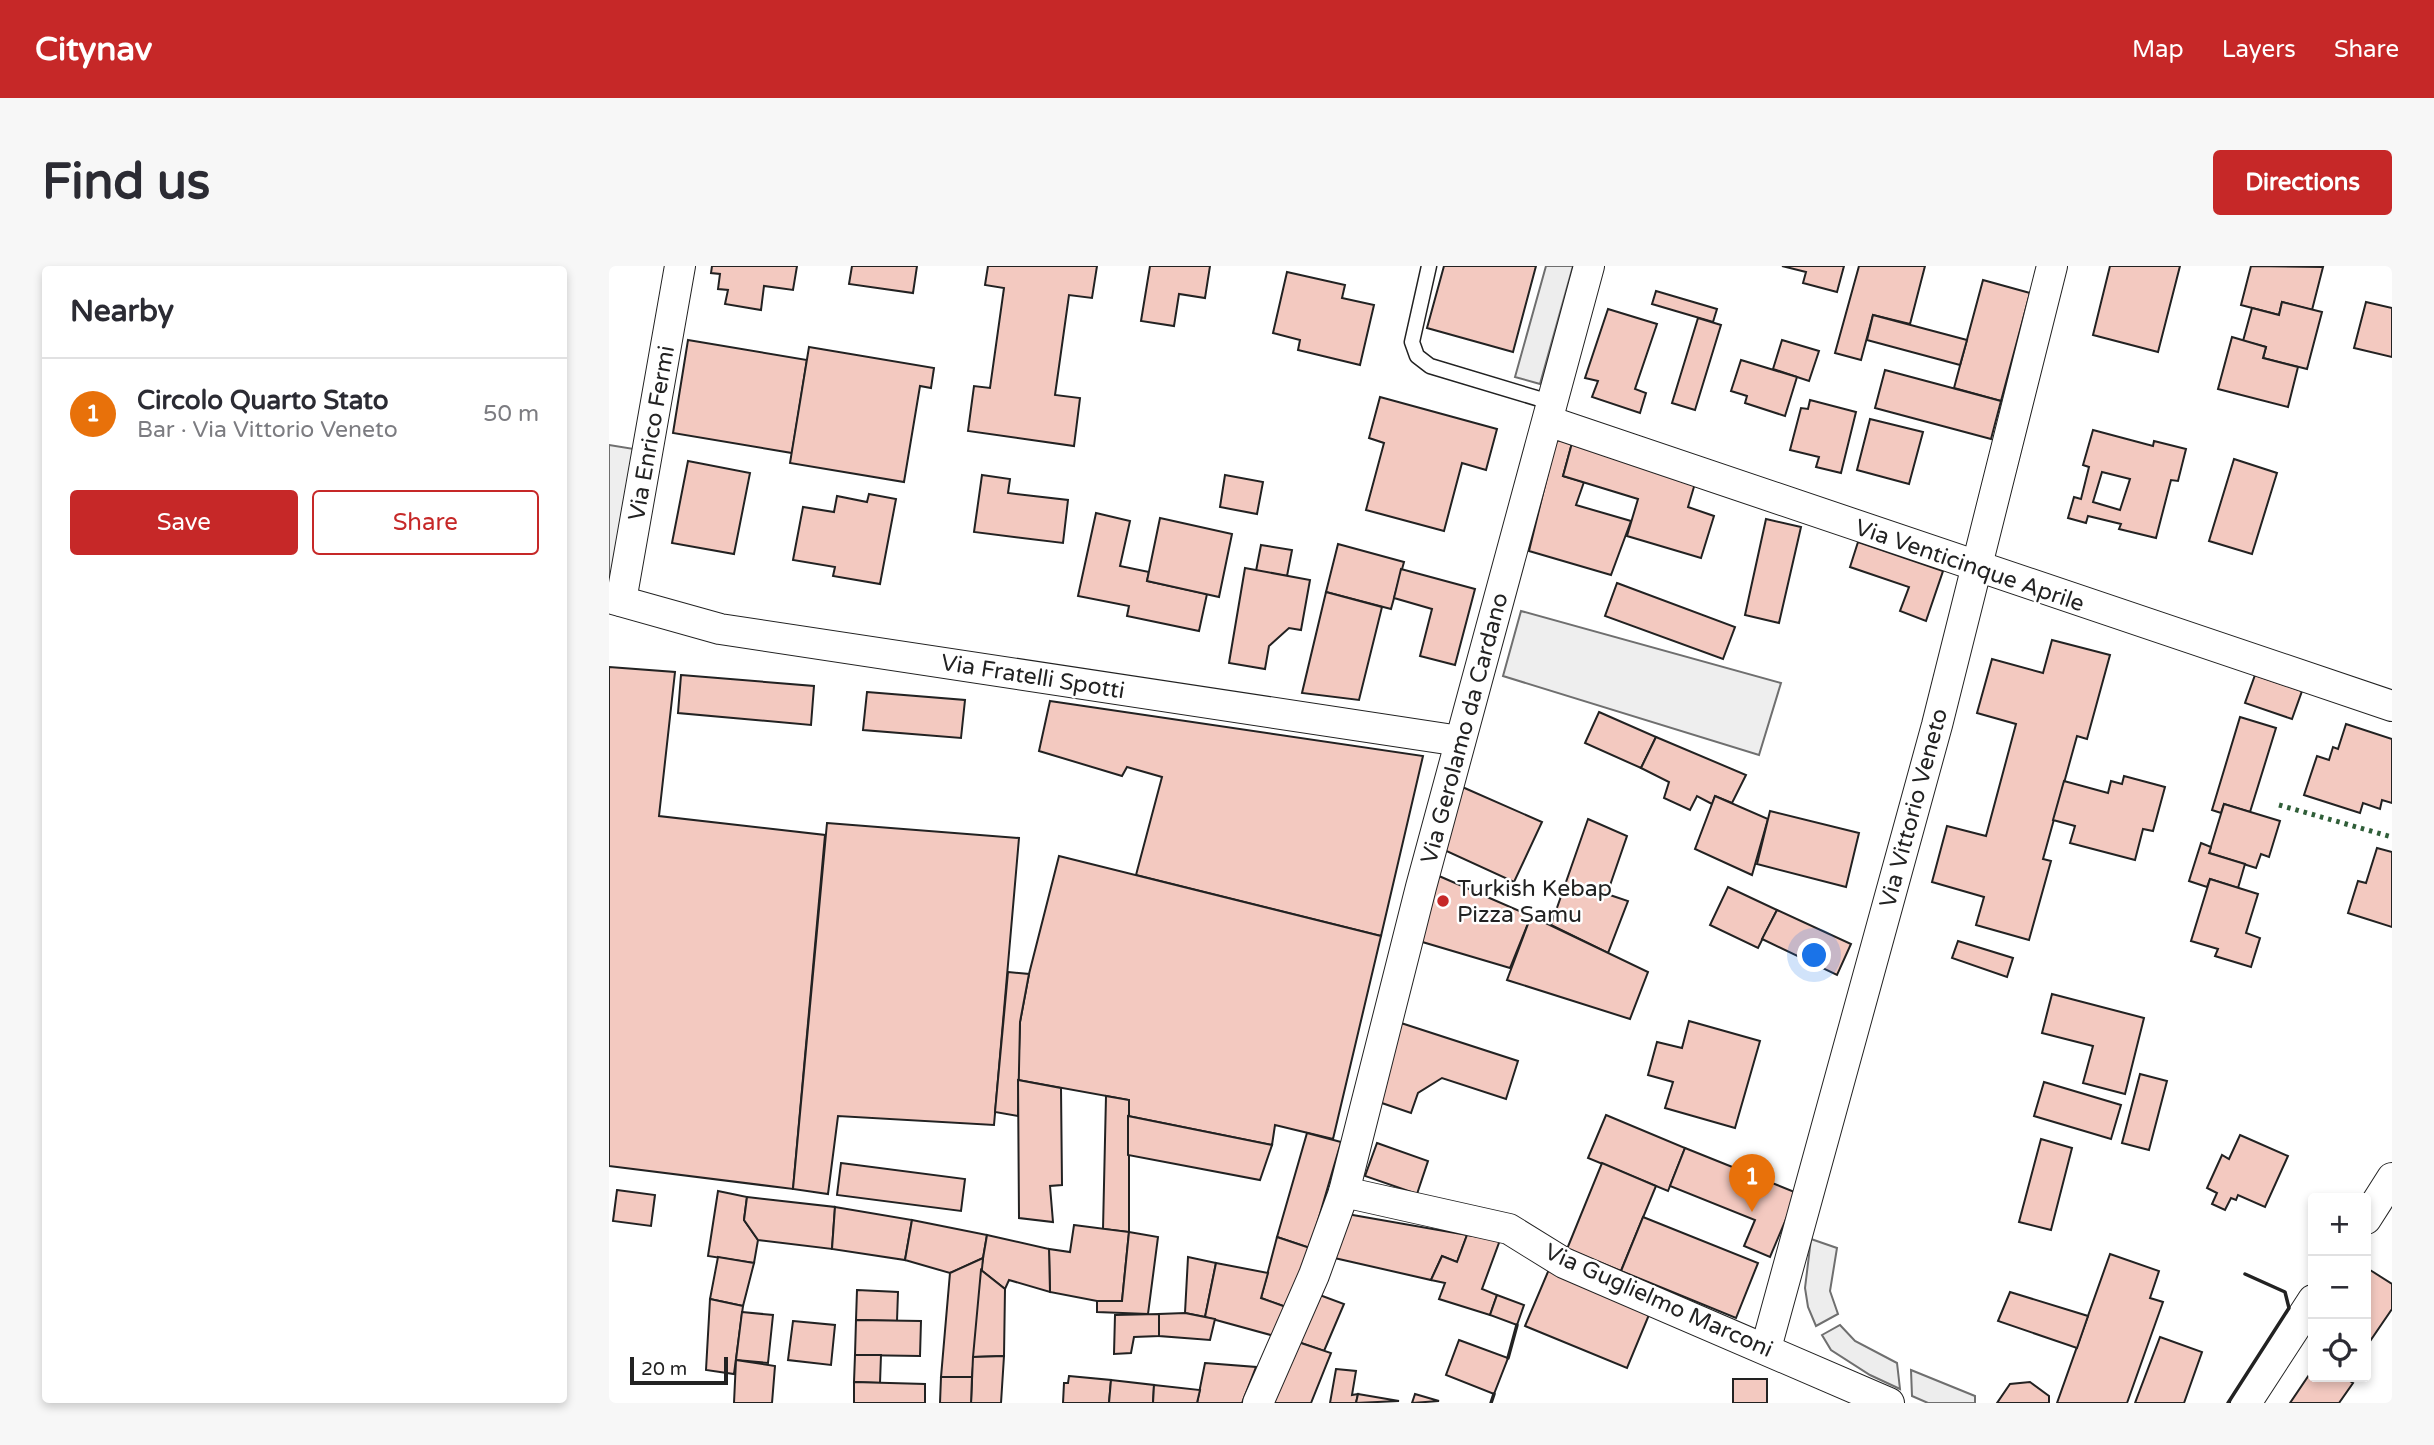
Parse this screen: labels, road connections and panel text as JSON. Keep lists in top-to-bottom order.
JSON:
{
  "streets": {
    "street": [
      "Via Enrico Fermi",
      "Via Venticinque Aprile",
      "Via Fratelli Spotti",
      "Via Gerolamo da Cardano",
      "Via Vittorio Veneto",
      "Via Guglielmo Marconi"
    ]
  },
  "crossings": [
    ["Via Enrico Fermi", "Via Fratelli Spotti"],
    ["Via Venticinque Aprile", "Via Gerolamo da Cardano"],
    ["Via Venticinque Aprile", "Via Vittorio Veneto"],
    ["Via Fratelli Spotti", "Via Gerolamo da Cardano"],
    ["Via Gerolamo da Cardano", "Via Guglielmo Marconi"],
    ["Via Vittorio Veneto", "Via Guglielmo Marconi"]
  ],
  "places": ["Turkish Kebap Pizza Samu"],
  "scale_bar": "20 m",
  "page": {
    "header": "Citynav",
    "nav": ["Map", "Layers", "Share"],
    "buttons": [
      "Directions",
      ["Save", "Share"]
    ],
    "title": "Find us",
    "heading": "Nearby",
    "list": [
      {
        "mark": "1",
        "name": "Circolo Quarto Stato",
        "note": "Bar · Via Vittorio Veneto",
        "value": "50 m"
      }
    ],
    "pins": "1",
    "map_buttons": ["+", "−"],
    "scale": "20 m"
  }
}
